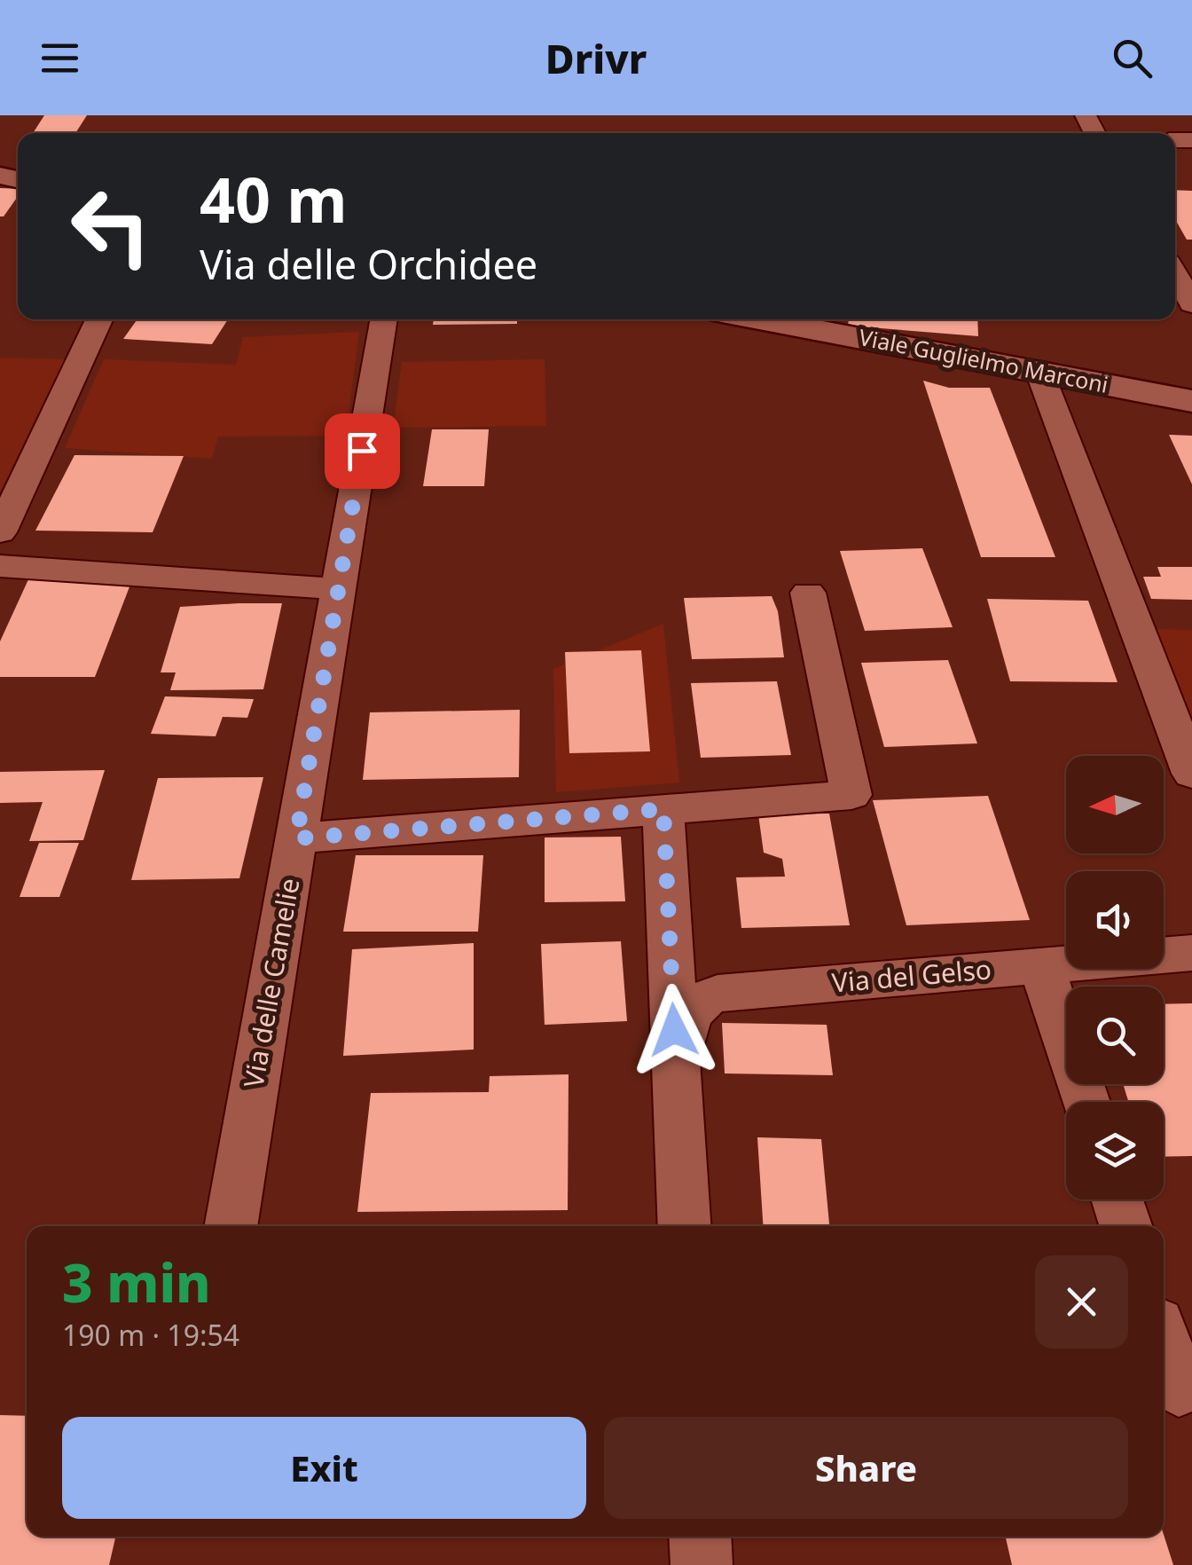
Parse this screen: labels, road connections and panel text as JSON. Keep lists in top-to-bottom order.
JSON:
{
  "streets": {
    "street": ["Viale Guglielmo Marconi", "Via del Gelso", "Via delle Camelie"]
  },
  "north": "left",
  "page": {
    "header": "Drivr",
    "turn": ["40 m", "Via delle Orchidee"],
    "heading": ["3 min", "190 m · 19:54"],
    "buttons": ["Exit", "Share"]
  }
}
